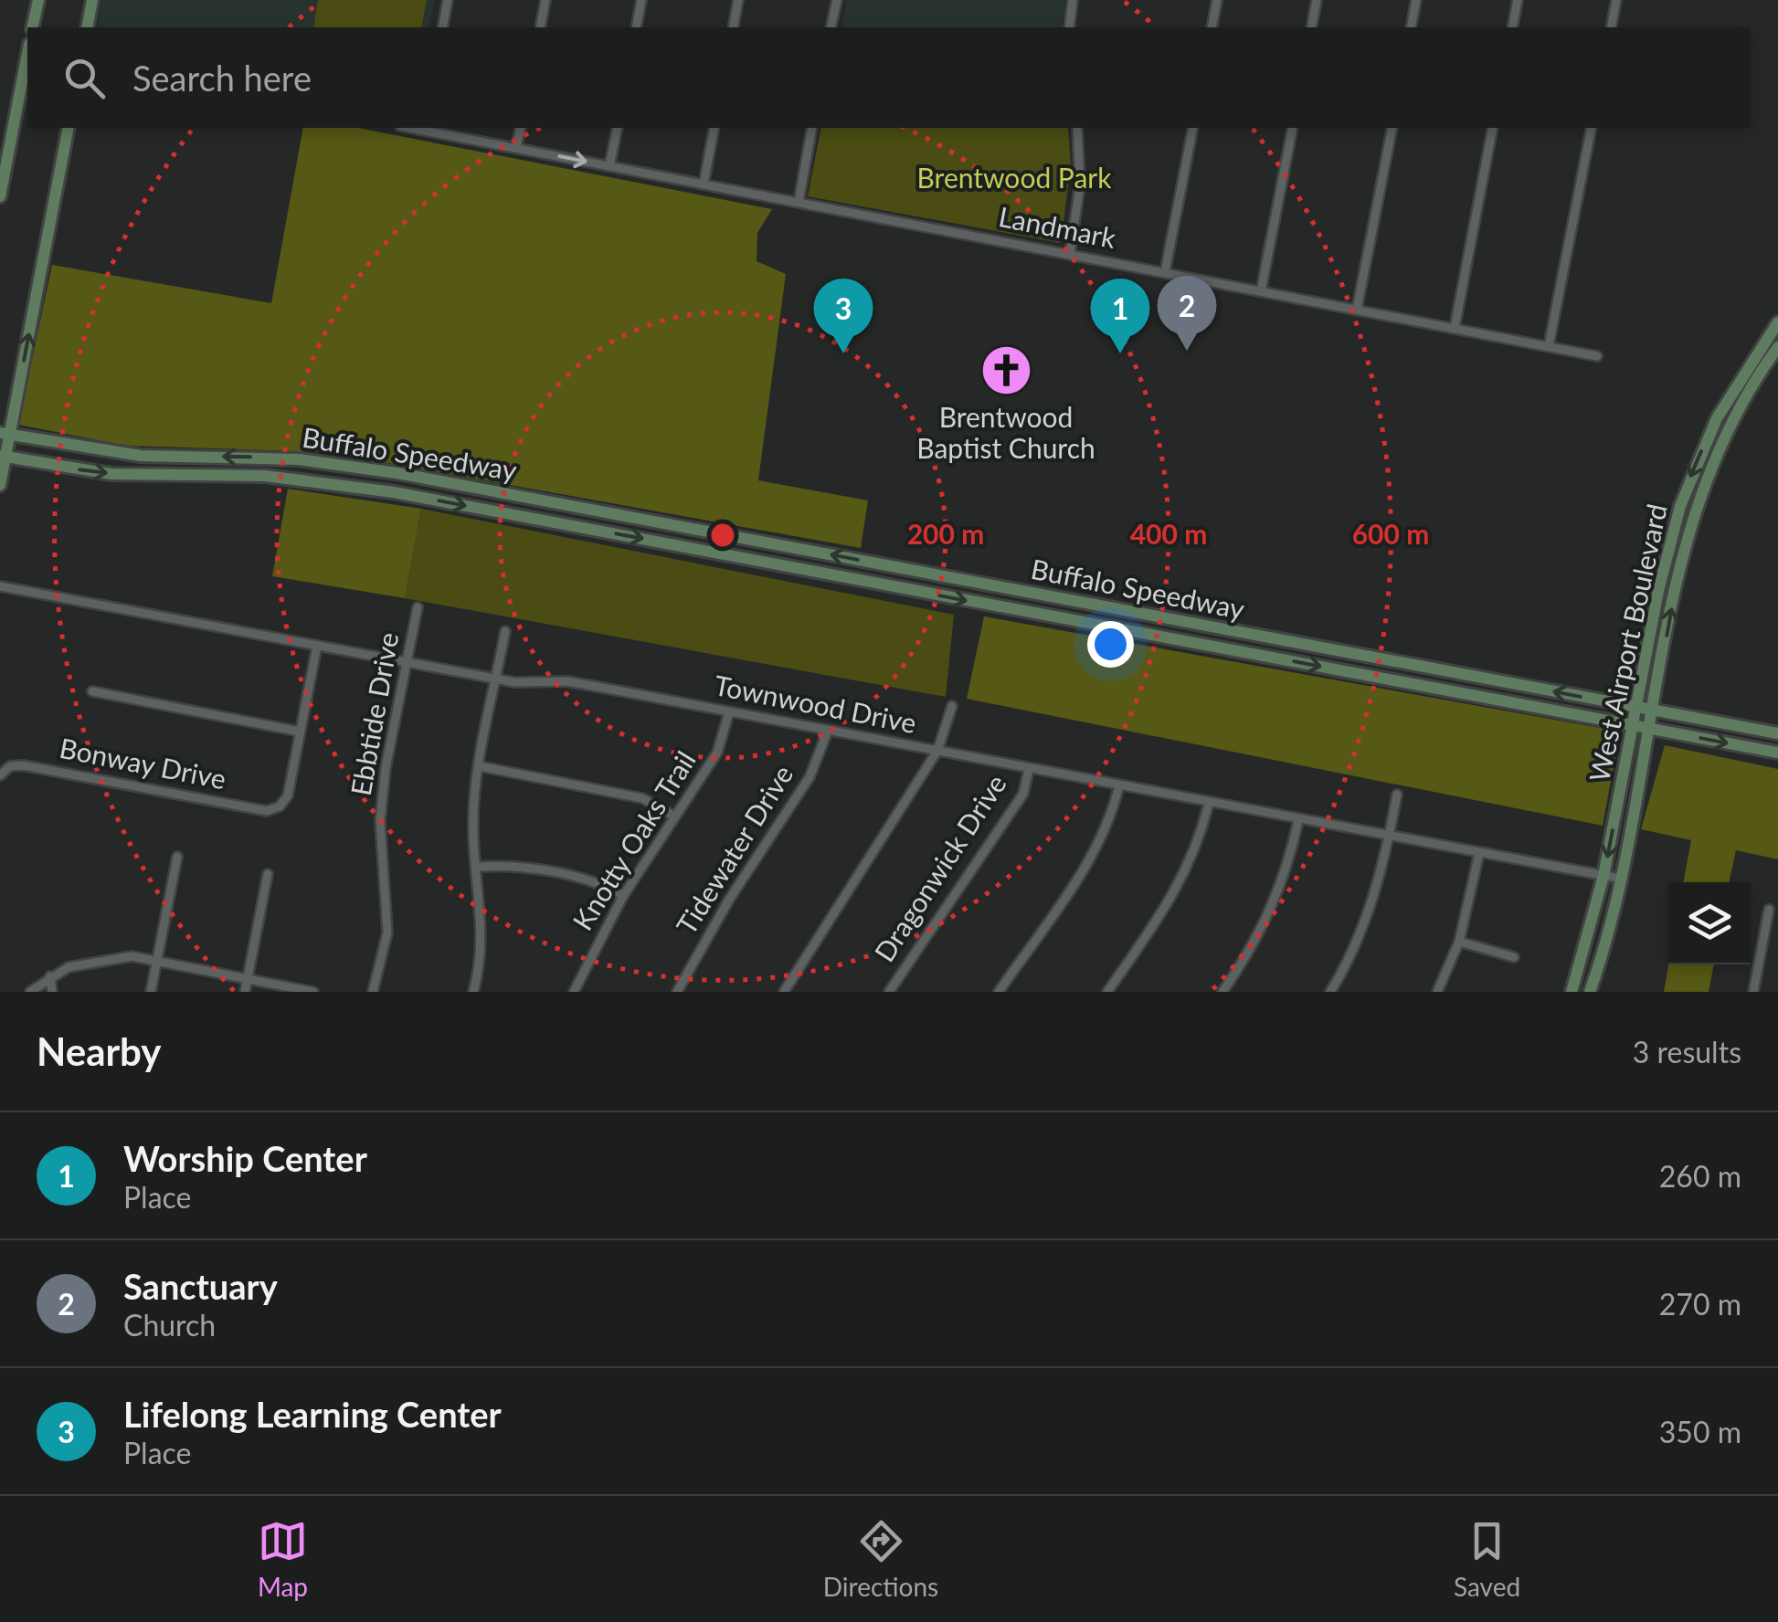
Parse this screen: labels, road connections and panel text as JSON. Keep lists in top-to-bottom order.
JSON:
{
  "streets": {
    "main road": ["Buffalo Speedway", "West Airport Boulevard"],
    "street": [
      "Landmark",
      "Townwood Drive",
      "Ebbtide Drive",
      "Bonway Drive",
      "Knotty Oaks Trail",
      "Tidewater Drive",
      "Dragonwick Drive"
    ]
  },
  "crossings": [
    ["Buffalo Speedway", "West Airport Boulevard"],
    ["West Airport Boulevard", "Townwood Drive"],
    ["Townwood Drive", "Ebbtide Drive"],
    ["Townwood Drive", "Knotty Oaks Trail"],
    ["Townwood Drive", "Tidewater Drive"],
    ["Townwood Drive", "Dragonwick Drive"]
  ],
  "parks": ["Brentwood Park"],
  "places": {
    "church": ["Brentwood Baptist Church"]
  },
  "page": {
    "search": "Search here",
    "pins": ["2", "1", "3"],
    "heading": ["Nearby", "3 results"],
    "list": [
      {
        "mark": "1",
        "name": "Worship Center",
        "note": "Place",
        "value": "260 m"
      },
      {
        "mark": "2",
        "name": "Sanctuary",
        "note": "Church",
        "value": "270 m"
      },
      {
        "mark": "3",
        "name": "Lifelong Learning Center",
        "note": "Place",
        "value": "350 m"
      }
    ],
    "nav": ["Map", "Directions", "Saved"]
  },
  "rings": ["200 m", "400 m", "600 m"]
}
